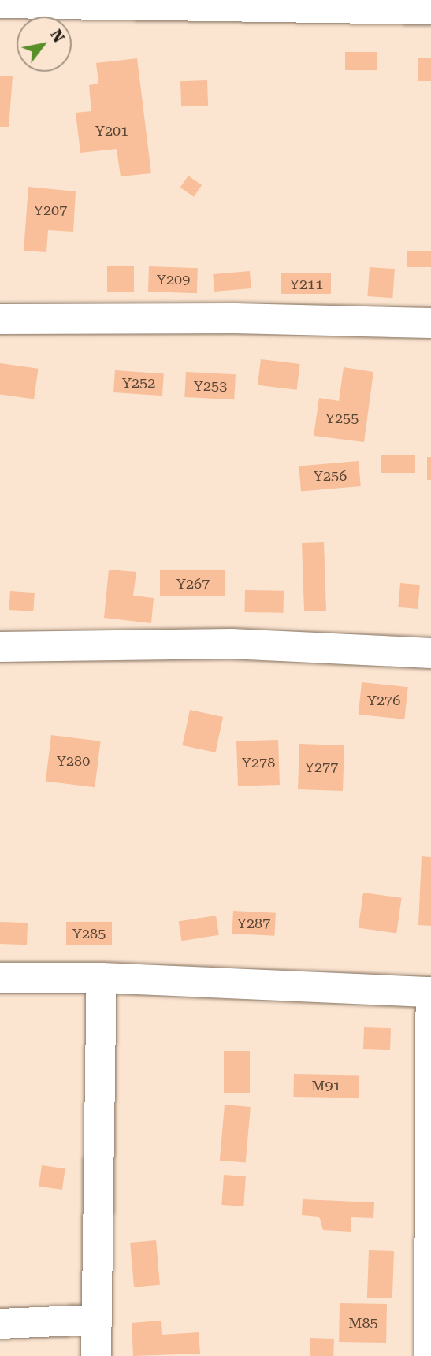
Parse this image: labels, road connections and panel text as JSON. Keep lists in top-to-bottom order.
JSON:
{
  "house_numbers": [
    "Y201",
    "Y207",
    "Y209",
    "Y211",
    "Y252",
    "Y253",
    "Y255",
    "Y256",
    "Y267",
    "Y276",
    "Y280",
    "Y278",
    "Y277",
    "Y287",
    "Y285",
    "M91",
    "M85"
  ],
  "north": "top right"
}
